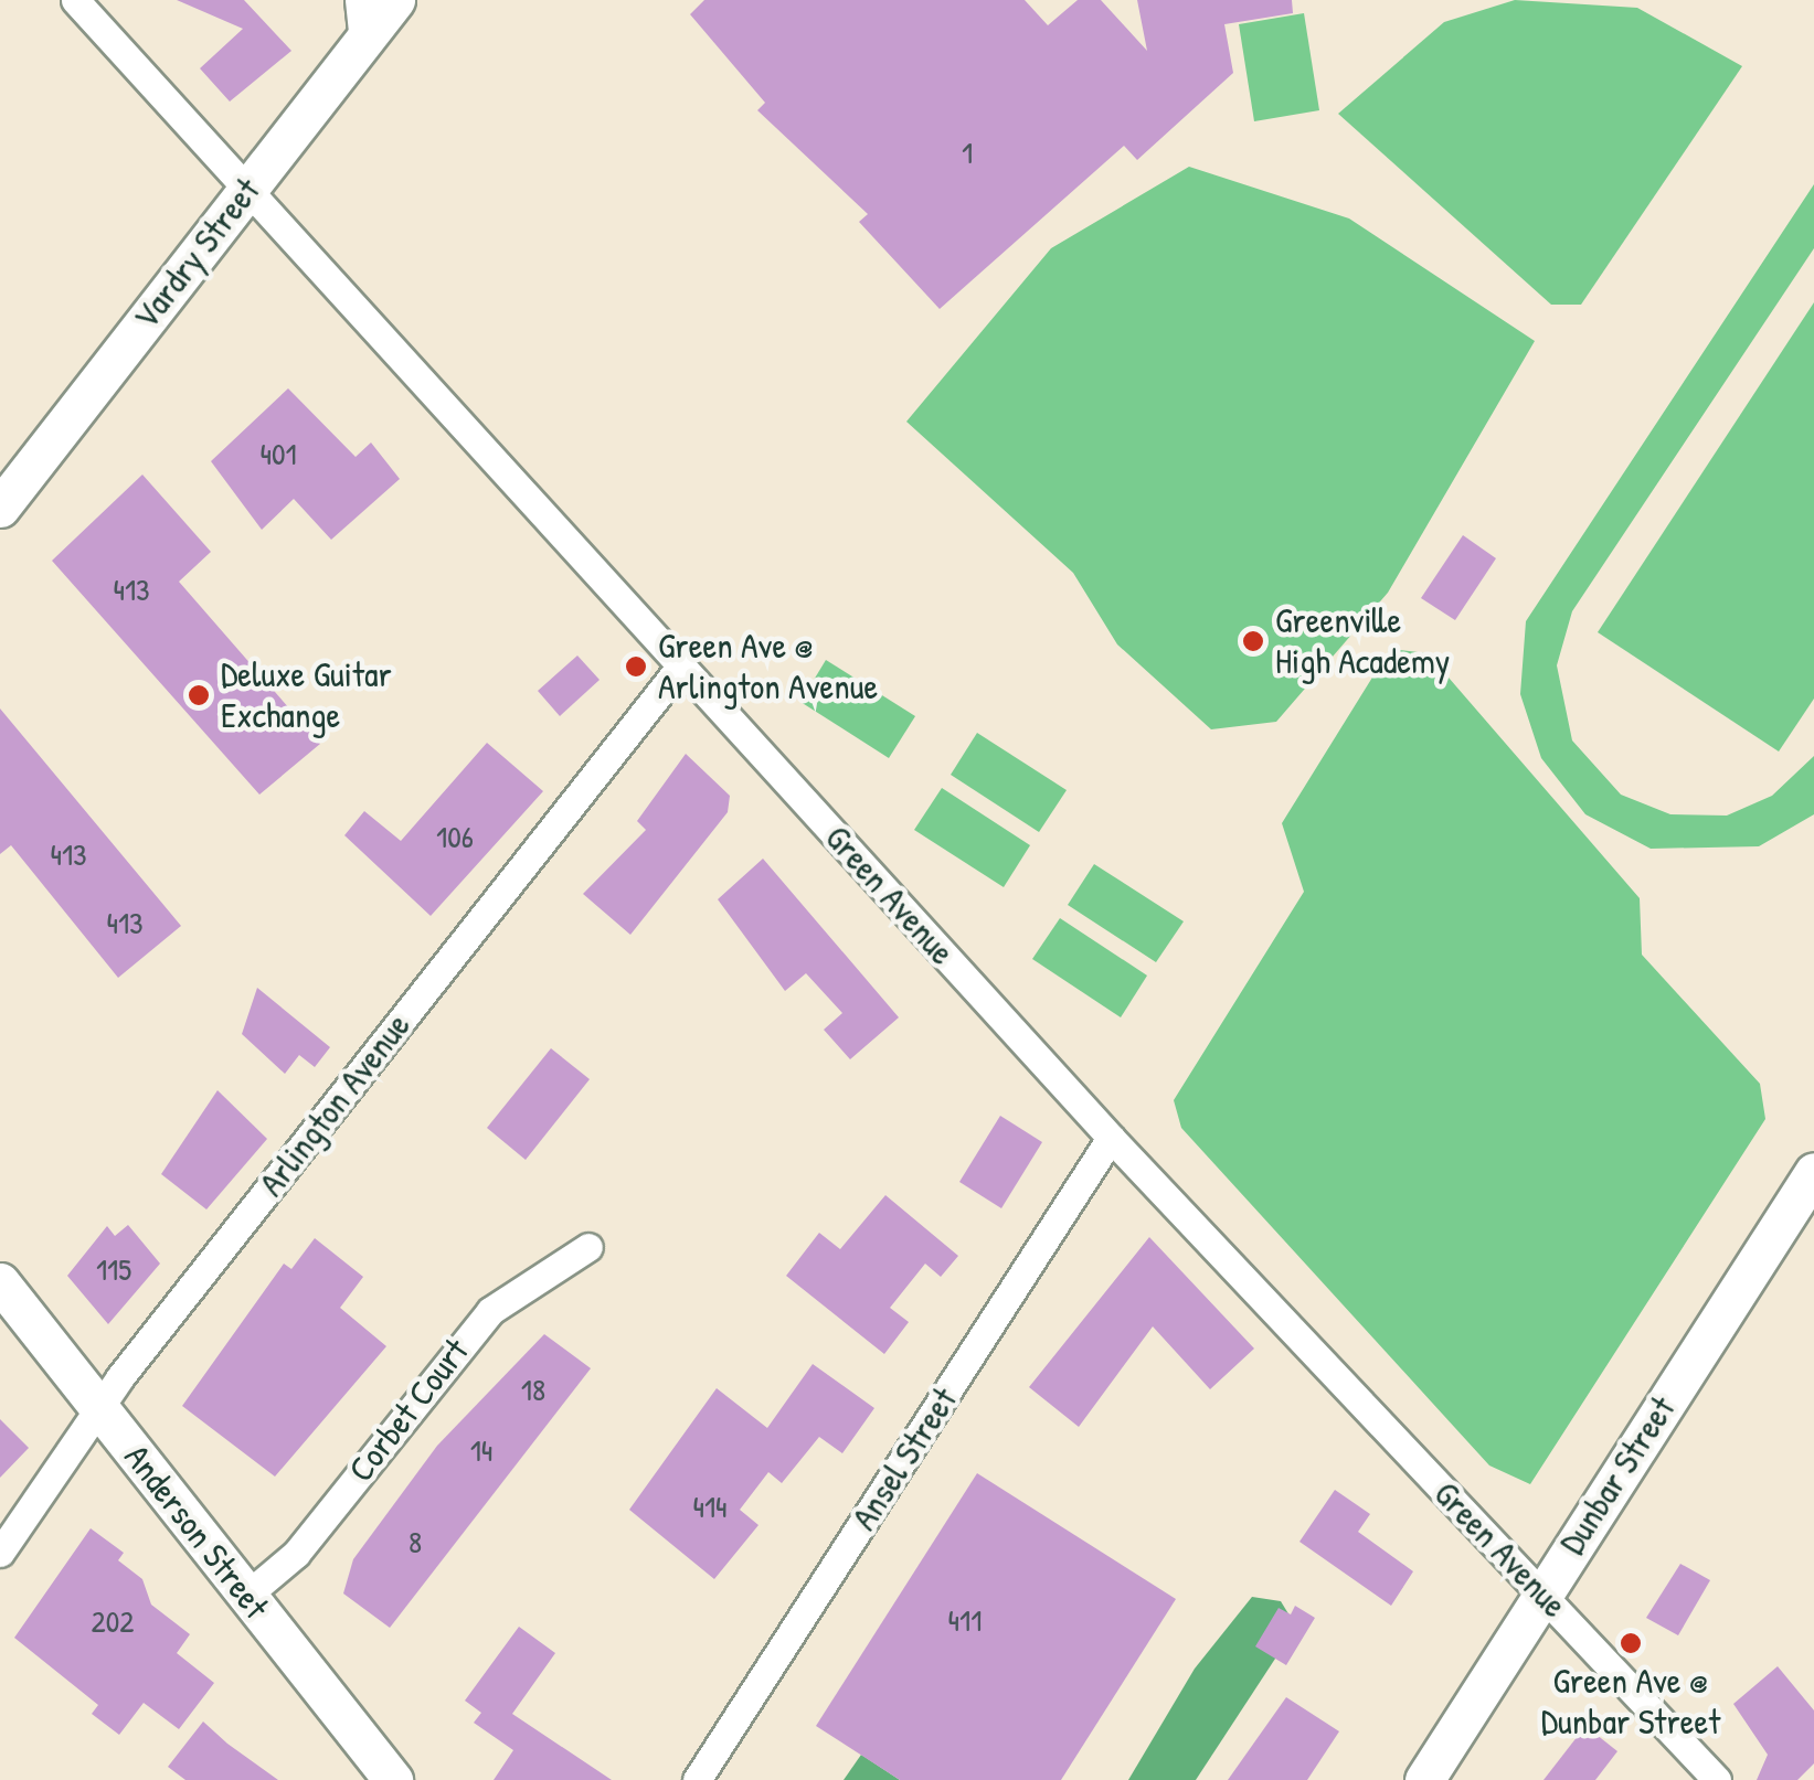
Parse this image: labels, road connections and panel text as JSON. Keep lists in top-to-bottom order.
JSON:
{
  "streets": {
    "street": [
      "Vardry Street",
      "Green Avenue",
      "Arlington Avenue",
      "Corbet Court",
      "Ansel Street",
      "Dunbar Street",
      "Anderson Street"
    ]
  },
  "crossings": [
    ["Vardry Street", "Green Avenue"],
    ["Green Avenue", "Arlington Avenue"],
    ["Green Avenue", "Ansel Street"],
    ["Green Avenue", "Dunbar Street"],
    ["Arlington Avenue", "Anderson Street"],
    ["Corbet Court", "Anderson Street"]
  ],
  "places": [
    "Greenville High Academy",
    "Green Ave @ Arlington Avenue",
    "Deluxe Guitar Exchange",
    "Green Ave @ Dunbar Street"
  ],
  "house_numbers": [
    "1",
    "401",
    "413",
    "106",
    "413",
    "413",
    "115",
    "18",
    "14",
    "414",
    "8",
    "411",
    "202"
  ]
}
